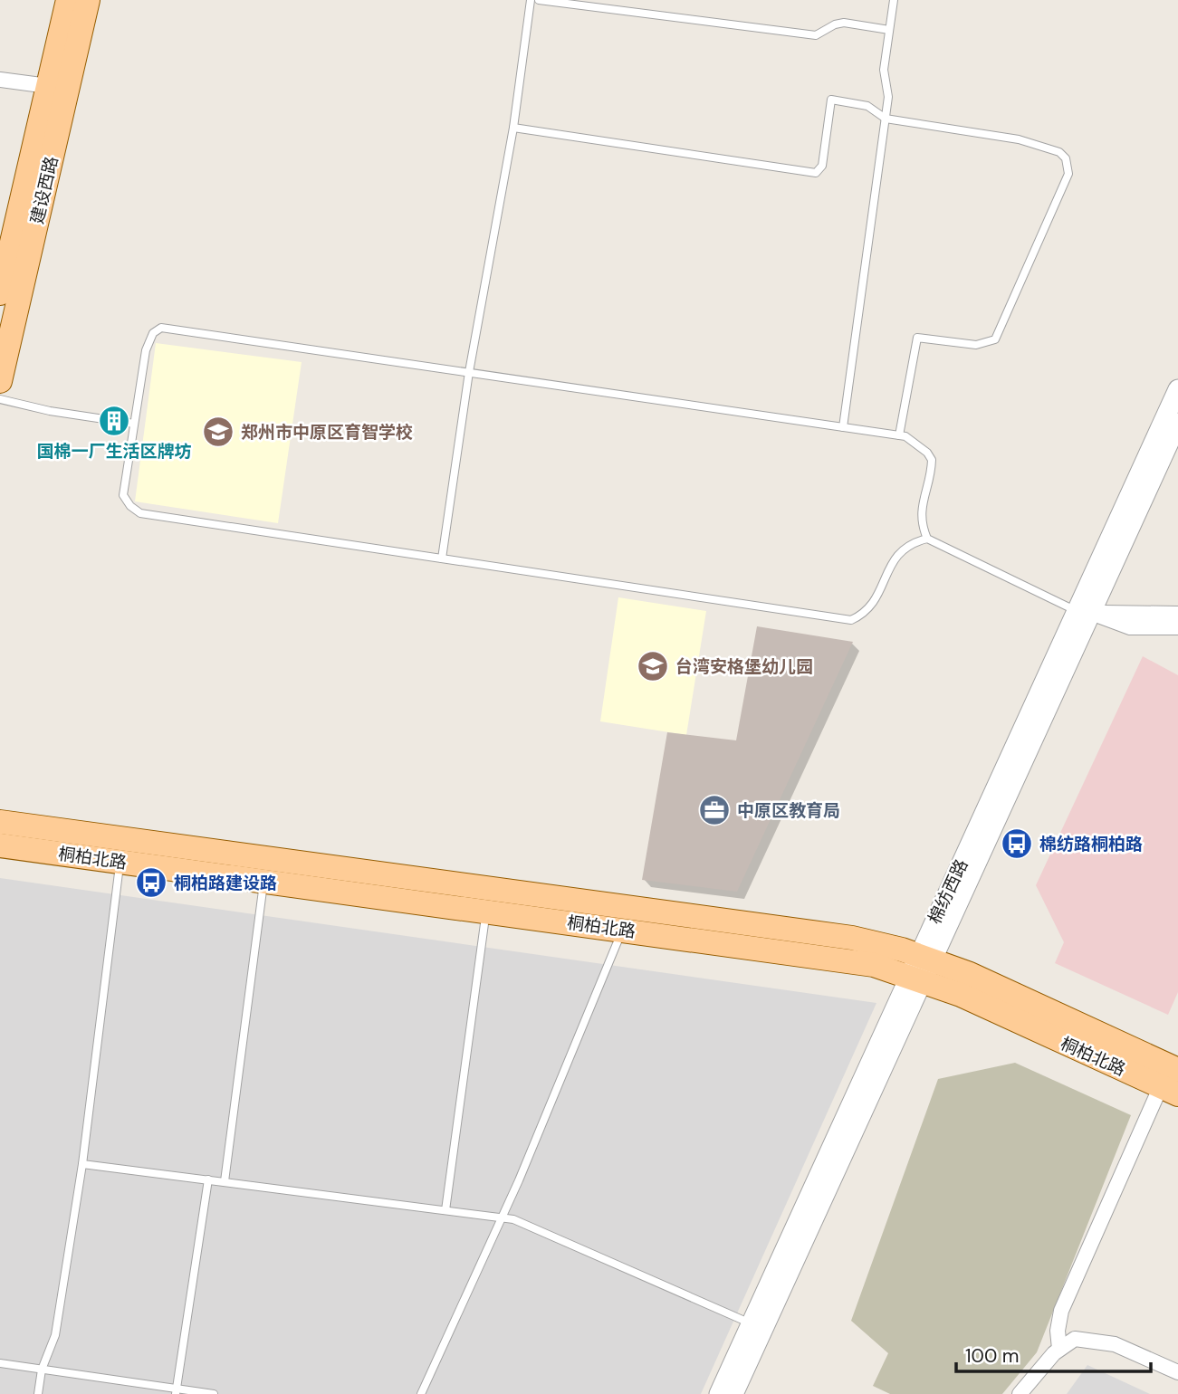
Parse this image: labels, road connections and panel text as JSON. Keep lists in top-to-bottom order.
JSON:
{
  "streets": {
    "main road": ["建设西路", "桐柏北路"],
    "street": ["棉纺西路"]
  },
  "crossings": [
    ["桐柏北路", "棉纺西路"]
  ],
  "places": {
    "building": ["国棉一厂生活区牌坊"],
    "school or university": ["郑州市中原区育智学校", "台湾安格堡幼儿园"],
    "office": ["中原区教育局"],
    "bus stop": ["棉纺路桐柏路", "桐柏路建设路"]
  },
  "scale_bar": "100 m"
}
